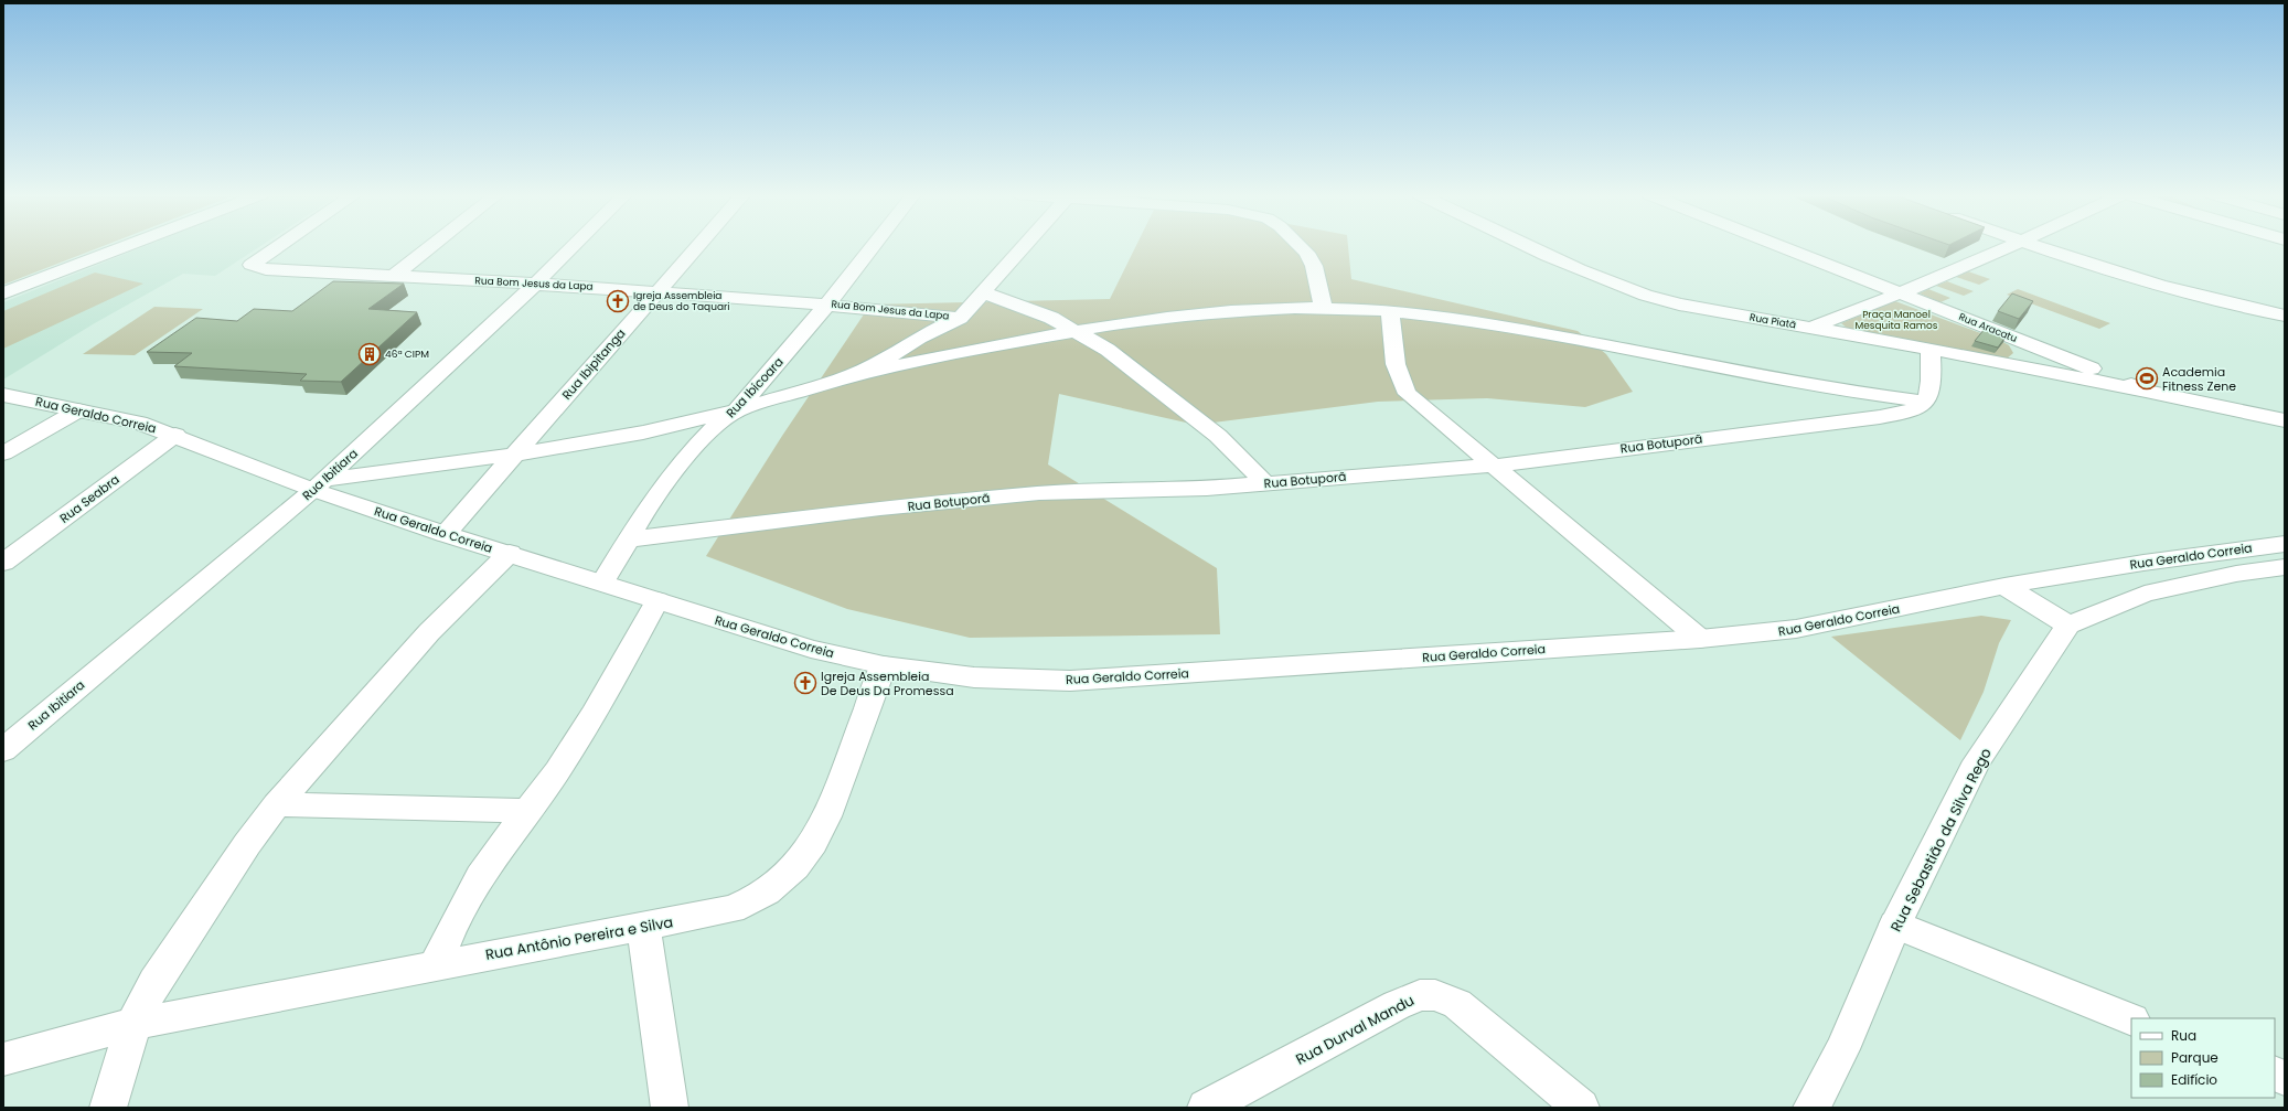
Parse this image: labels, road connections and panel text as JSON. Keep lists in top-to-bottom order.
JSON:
{
  "streets": {
    "street": [
      "Rua Bom Jesus da Lapa",
      "Rua Piatã",
      "Rua Aracatu",
      "Rua Ibipitanga",
      "Rua Ibicoara",
      "Rua Geraldo Correia",
      "Rua Botuporã",
      "Rua Ibitiara",
      "Rua Seabra",
      "Rua Sebastião da Silva Rego",
      "Rua Antônio Pereira e Silva",
      "Rua Durval Mandu"
    ]
  },
  "crossings": [
    ["Rua Bom Jesus da Lapa", "Rua Ibipitanga"],
    ["Rua Bom Jesus da Lapa", "Rua Ibicoara"],
    ["Rua Bom Jesus da Lapa", "Rua Ibitiara"],
    ["Rua Piatã", "Rua Aracatu"],
    ["Rua Ibipitanga", "Rua Geraldo Correia"],
    ["Rua Ibicoara", "Rua Geraldo Correia"],
    ["Rua Ibicoara", "Rua Botuporã"],
    ["Rua Geraldo Correia", "Rua Ibitiara"],
    ["Rua Geraldo Correia", "Rua Seabra"],
    ["Rua Geraldo Correia", "Rua Sebastião da Silva Rego"],
    ["Rua Geraldo Correia", "Rua Antônio Pereira e Silva"]
  ],
  "parks": ["Praça Manoel Mesquita Ramos"],
  "places": {
    "church": ["Igreja Assembleia de Deus do Taquari", "Igreja Assembleia De Deus Da Promessa"],
    "building": ["46ª CIPM"],
    "sports": ["Academia Fitness Zene"]
  },
  "legend": ["Rua", "Parque", "Edifício"]
}
